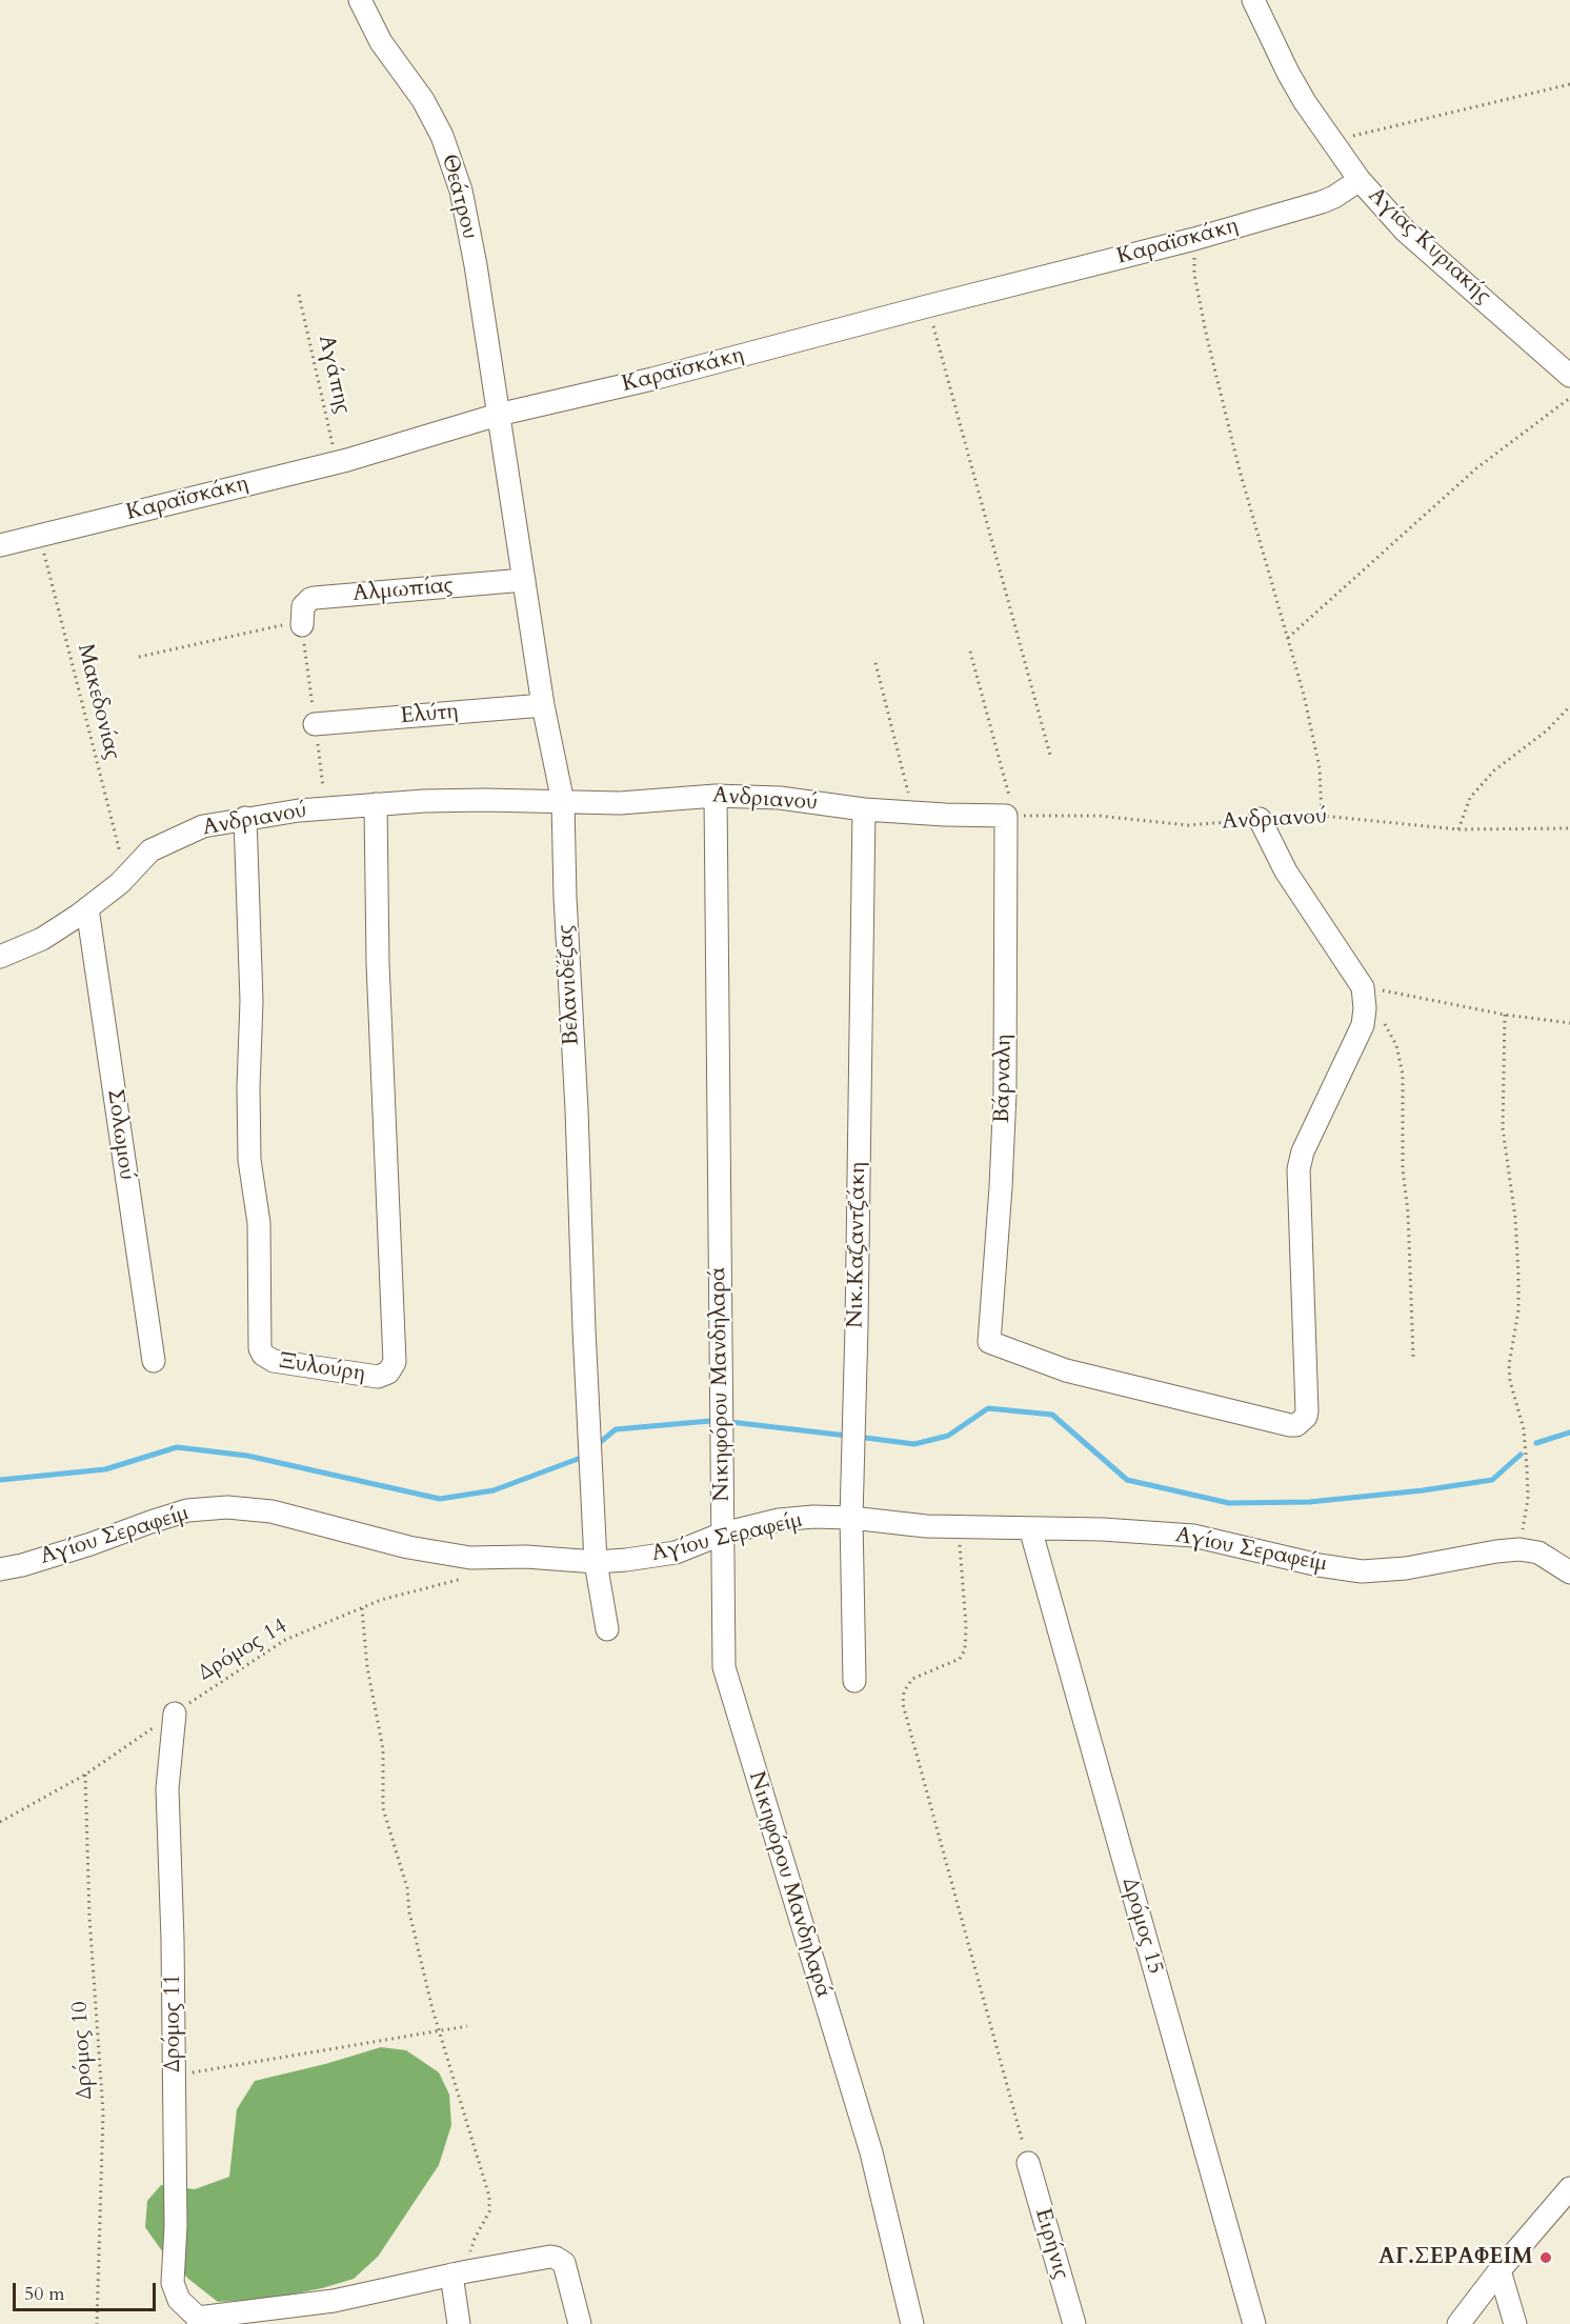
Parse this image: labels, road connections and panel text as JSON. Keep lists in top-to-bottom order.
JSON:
{
  "streets": {
    "street": [
      "Θεάτρου",
      "Καραϊσκάκη",
      "Αγίας Κυριακής",
      "Αλμωπίας",
      "Ελύτη",
      "Ανδριανού",
      "Βελανιδέζας",
      "Βάρναλη",
      "Σολωμού",
      "Νικ.Καζαντζάκη",
      "Ξυλούρη",
      "Νικηφόρου Μανδηλαρά",
      "Αγίου Σεραφείμ",
      "Δρόμος 15",
      "Δρόμος 11",
      "Ειρήνις"
    ],
    "path": [
      "Αγάπης",
      "Μακεδονίας",
      "Δρόμος 14",
      "Δρόμος 10"
    ]
  },
  "crossings": [
    ["Θεάτρου", "Καραϊσκάκη"],
    ["Θεάτρου", "Βελανιδέζας"],
    ["Καραϊσκάκη", "Αγίας Κυριακής"],
    ["Καραϊσκάκη", "Αγάπης"],
    ["Καραϊσκάκη", "Μακεδονίας"],
    ["Καραϊσκάκη", "Βελανιδέζας"],
    ["Αλμωπίας", "Βελανιδέζας"],
    ["Μακεδονίας", "Ανδριανού"],
    ["Ελύτη", "Βελανιδέζας"],
    ["Ανδριανού", "Βελανιδέζας"],
    ["Ανδριανού", "Βάρναλη"],
    ["Ανδριανού", "Σολωμού"],
    ["Ανδριανού", "Νικ.Καζαντζάκη"],
    ["Ανδριανού", "Ξυλούρη"],
    ["Ανδριανού", "Νικηφόρου Μανδηλαρά"],
    ["Βελανιδέζας", "Αγίου Σεραφείμ"],
    ["Νικ.Καζαντζάκη", "Αγίου Σεραφείμ"],
    ["Νικηφόρου Μανδηλαρά", "Αγίου Σεραφείμ"],
    ["Αγίου Σεραφείμ", "Δρόμος 15"],
    ["Δρόμος 14", "Δρόμος 11"],
    ["Δρόμος 14", "Δρόμος 10"]
  ],
  "places": ["ΑΓ.ΣΕΡΑΦΕΙΜ"],
  "scale_bar": "50 m"
}
